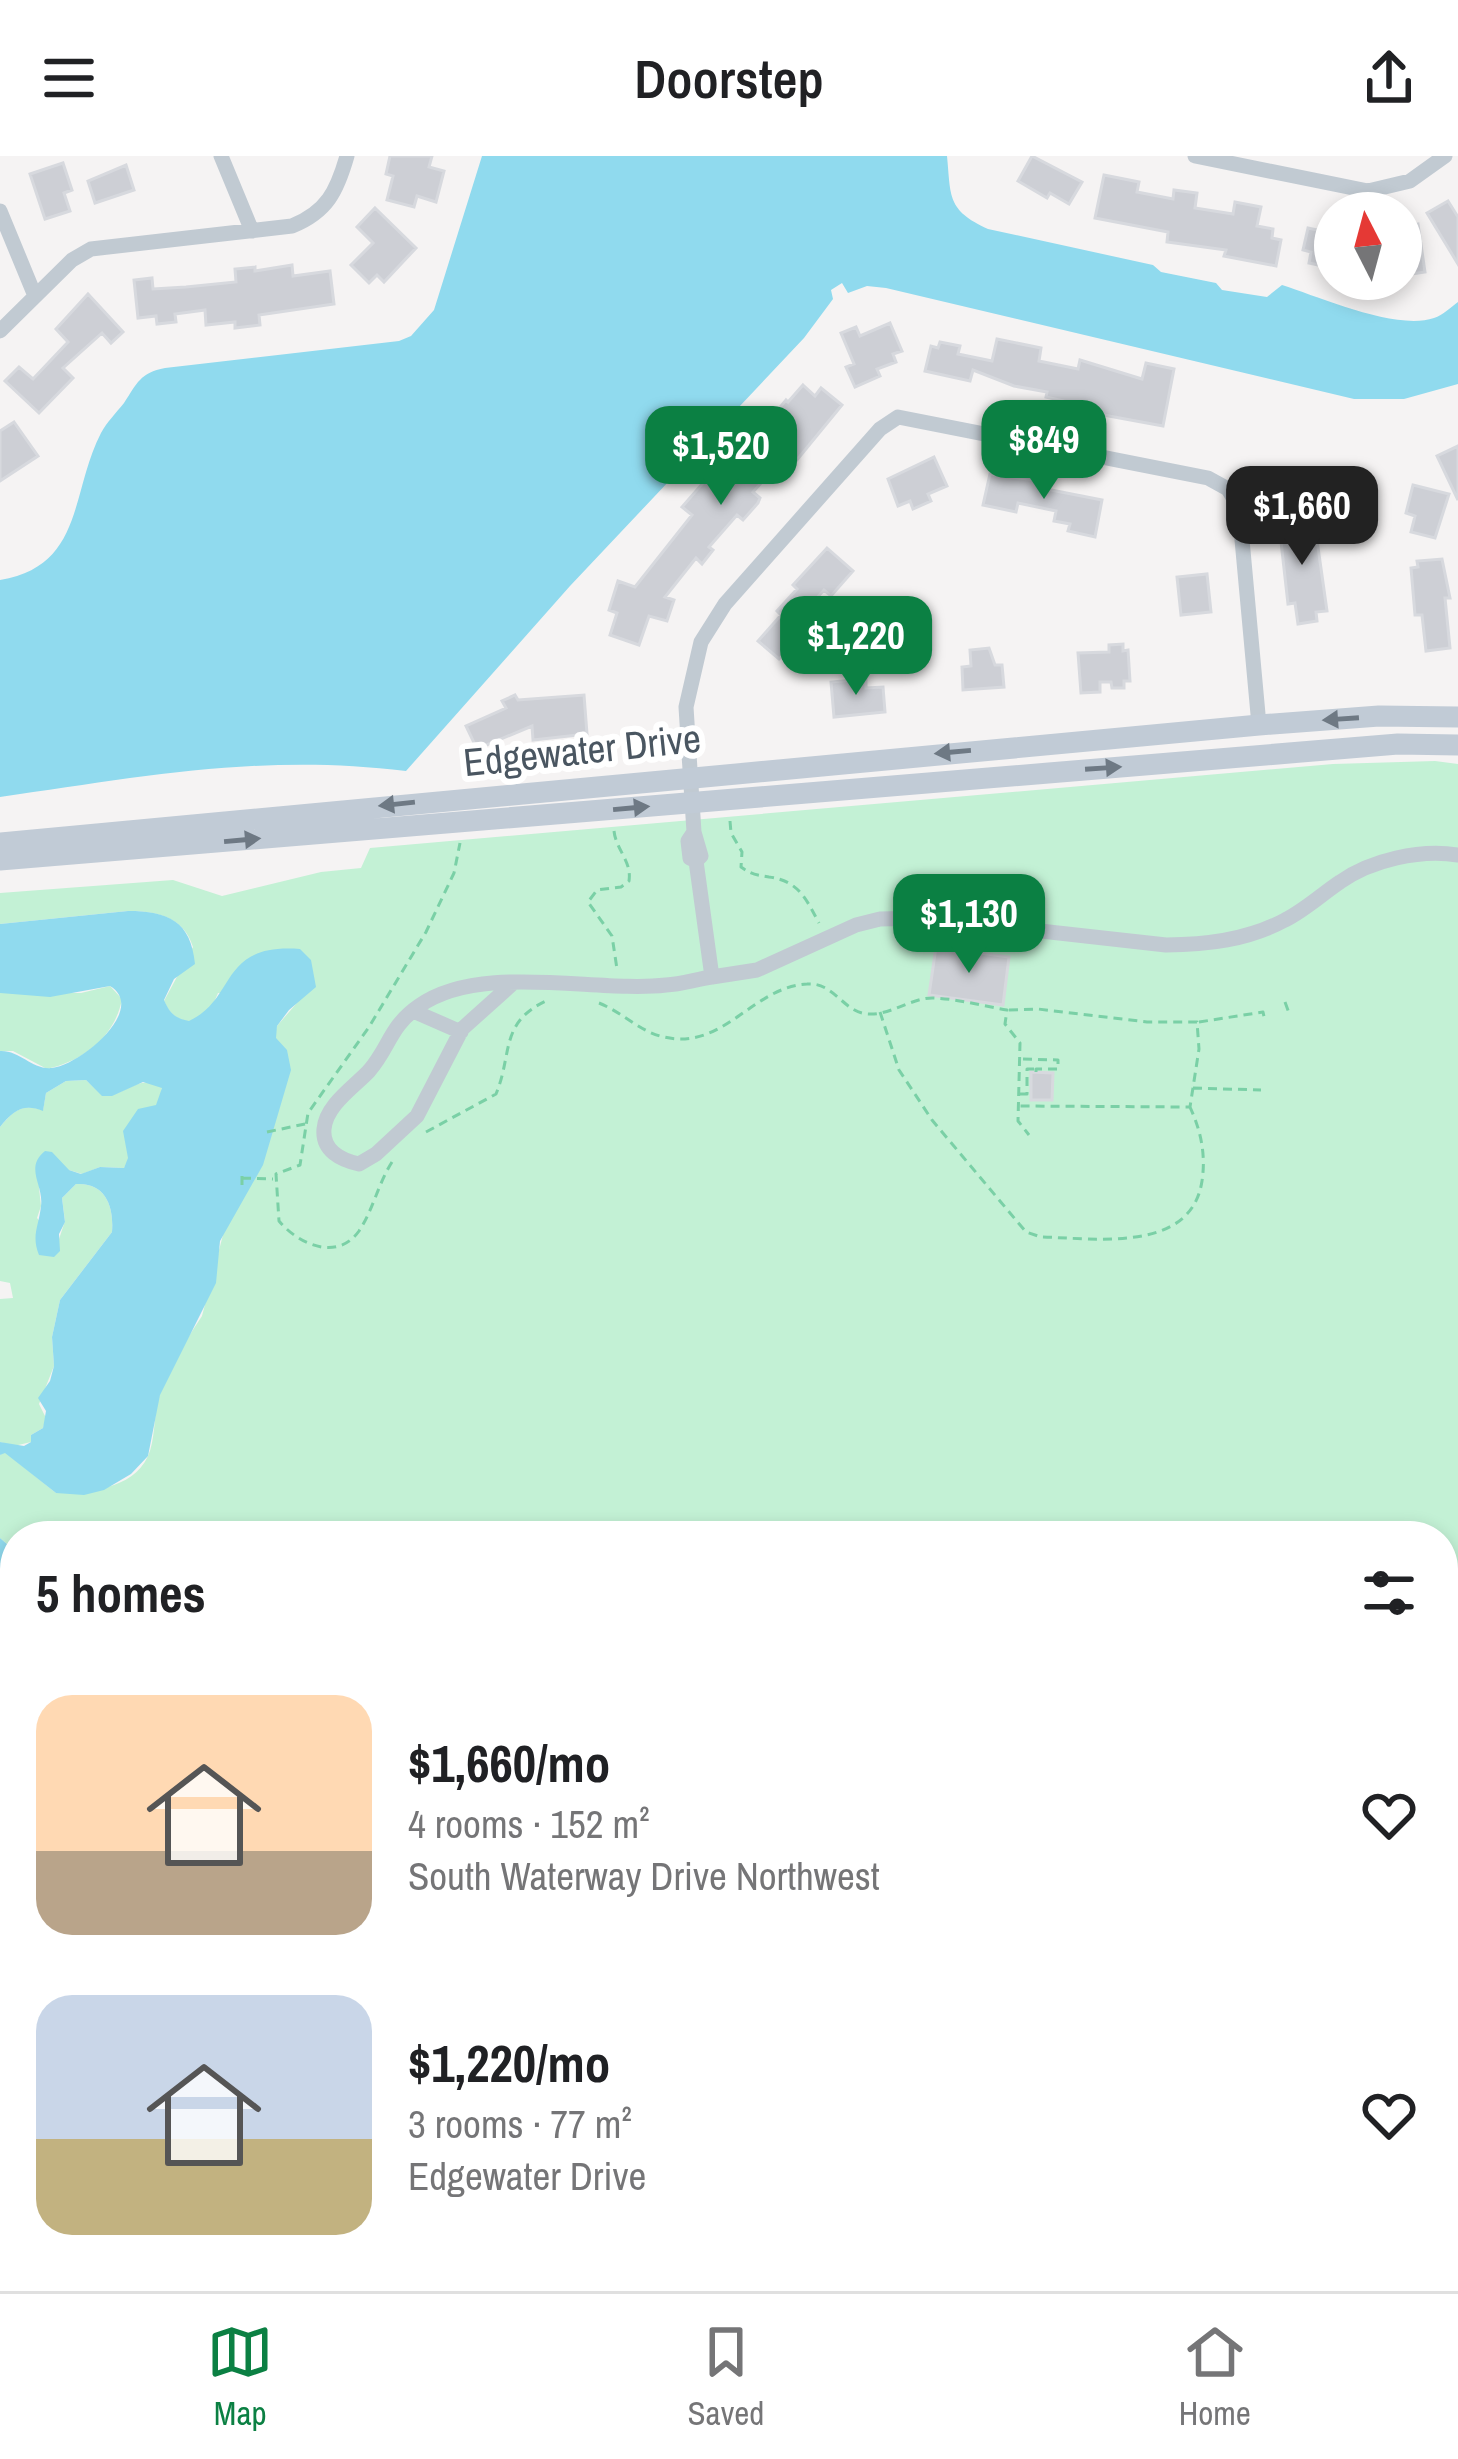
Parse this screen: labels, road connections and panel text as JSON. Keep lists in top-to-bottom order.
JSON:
{
  "streets": {
    "street": ["Edgewater Drive"]
  },
  "north": "top",
  "page": {
    "header": "Doorstep",
    "price": [
      "$849",
      "$1,520",
      "$1,660",
      "$1,220",
      "$1,130"
    ],
    "heading": "5 homes",
    "list": [
      {
        "name": "$1,660/mo",
        "note": "4 rooms · 152 m² · South Waterway Drive Northwest"
      },
      {
        "name": "$1,220/mo",
        "note": "3 rooms · 77 m² · Edgewater Drive"
      }
    ],
    "tabs": ["Map", "Saved", "Home"]
  }
}
